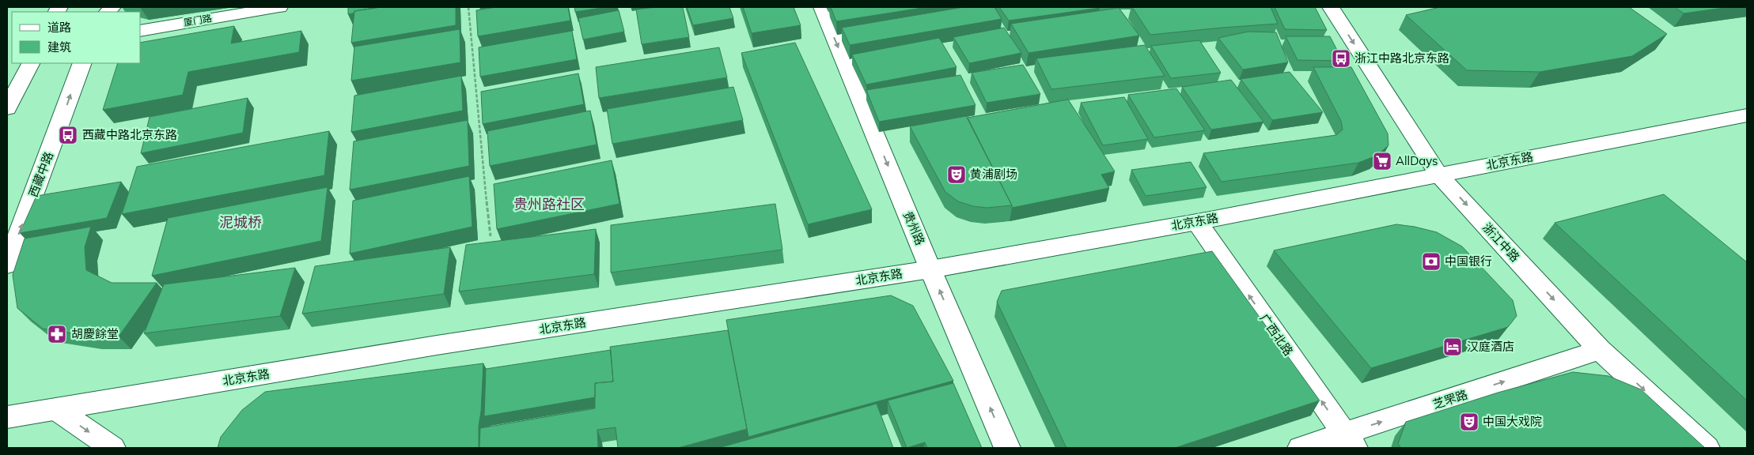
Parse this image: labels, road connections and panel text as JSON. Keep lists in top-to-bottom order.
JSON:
{
  "streets": {
    "main road": [
      "厦门路",
      "北京东路",
      "西藏中路",
      "贵州路",
      "浙江中路",
      "广西北路",
      "芝罘路"
    ]
  },
  "crossings": [
    ["北京东路", "贵州路"],
    ["北京东路", "浙江中路"],
    ["北京东路", "广西北路"],
    ["浙江中路", "芝罘路"],
    ["广西北路", "芝罘路"]
  ],
  "one_way": ["浙江中路", "广西北路", "芝罘路"],
  "districts": ["贵州路社区", "泥城桥"],
  "places": {
    "bus stop": ["浙江中路北京东路", "西藏中路北京东路"],
    "supermarket": ["AllDays"],
    "theatre": ["黄浦剧场", "中国大戏院"],
    "bank": ["中国银行"],
    "pharmacy": ["胡慶餘堂"],
    "hotel": ["汉庭酒店"]
  },
  "legend": ["道路", "建筑"]
}
